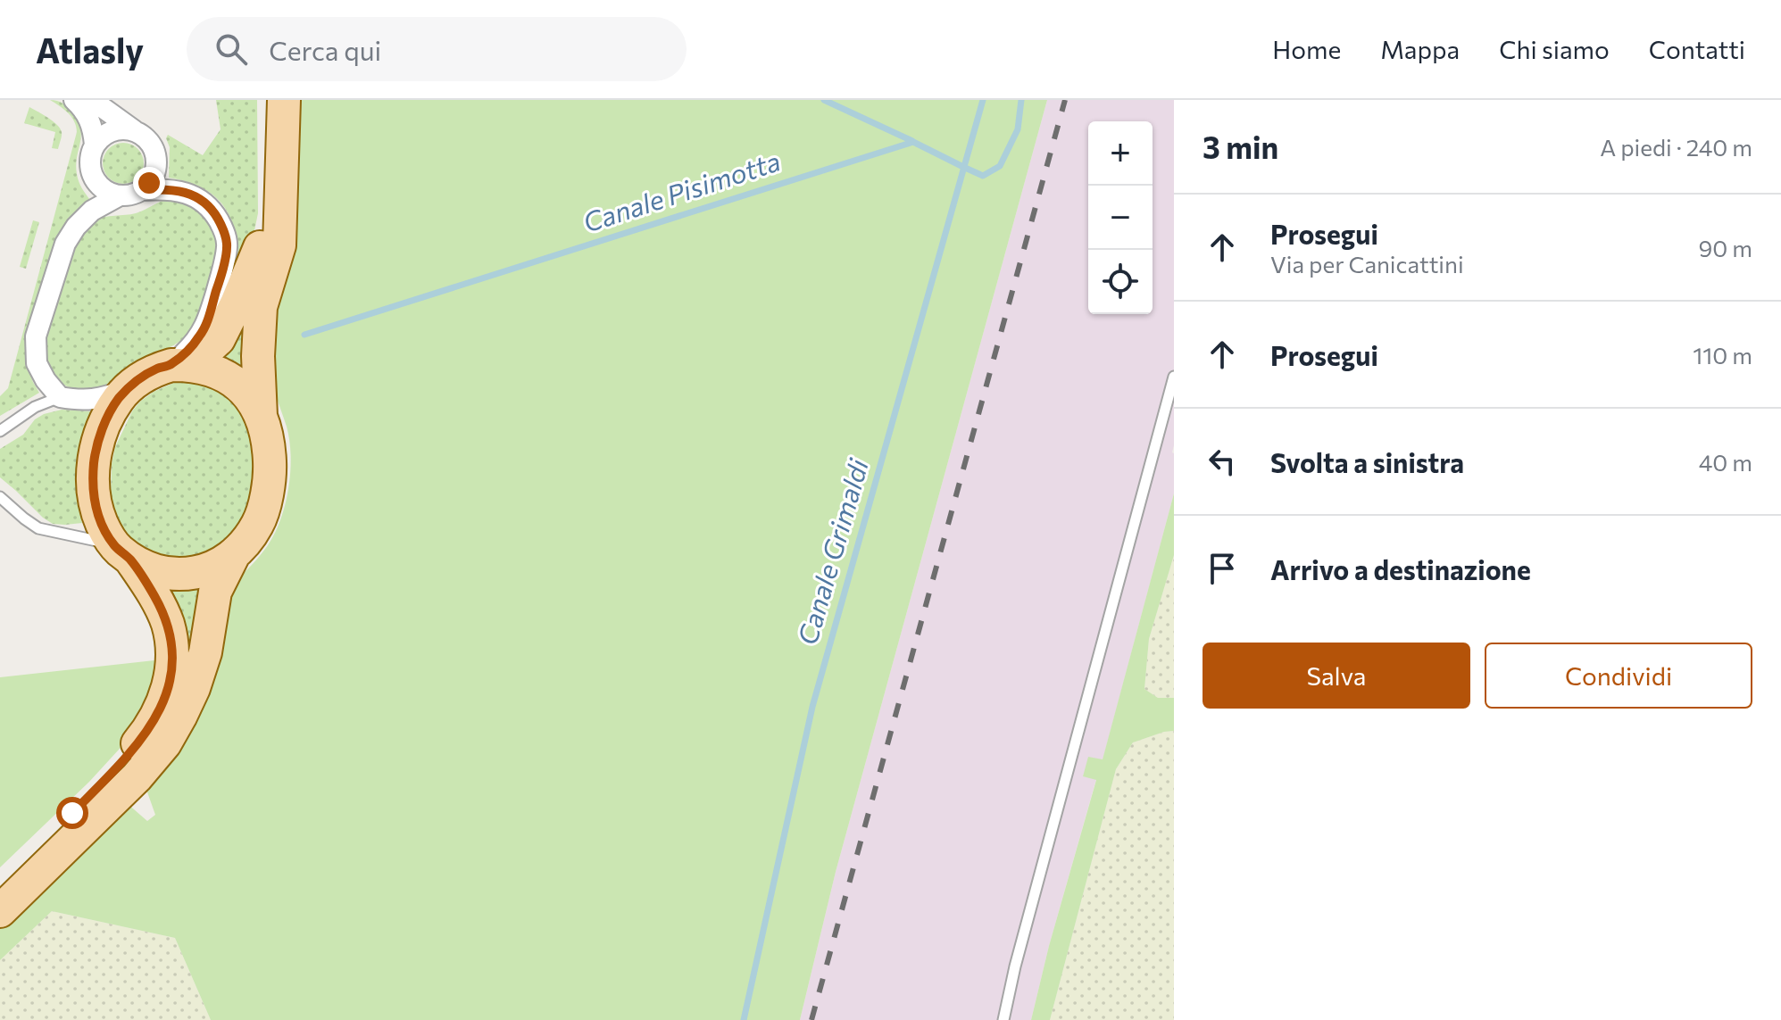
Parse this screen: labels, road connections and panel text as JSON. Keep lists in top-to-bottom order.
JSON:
{
  "water": ["Canale Pisimotta", "Canale Grimaldi"],
  "page": {
    "header": "Atlasly",
    "search": "Cerca qui",
    "nav": [
      "Home",
      "Mappa",
      "Chi siamo",
      "Contatti"
    ],
    "heading": ["3 min", "A piedi · 240 m"],
    "map_buttons": ["+", "−"],
    "list": [
      ["Prosegui", "Via per Canicattini", "90 m"],
      ["Prosegui", "110 m"],
      ["Svolta a sinistra", "40 m"],
      "Arrivo a destinazione"
    ],
    "buttons": ["Salva", "Condividi"]
  }
}
